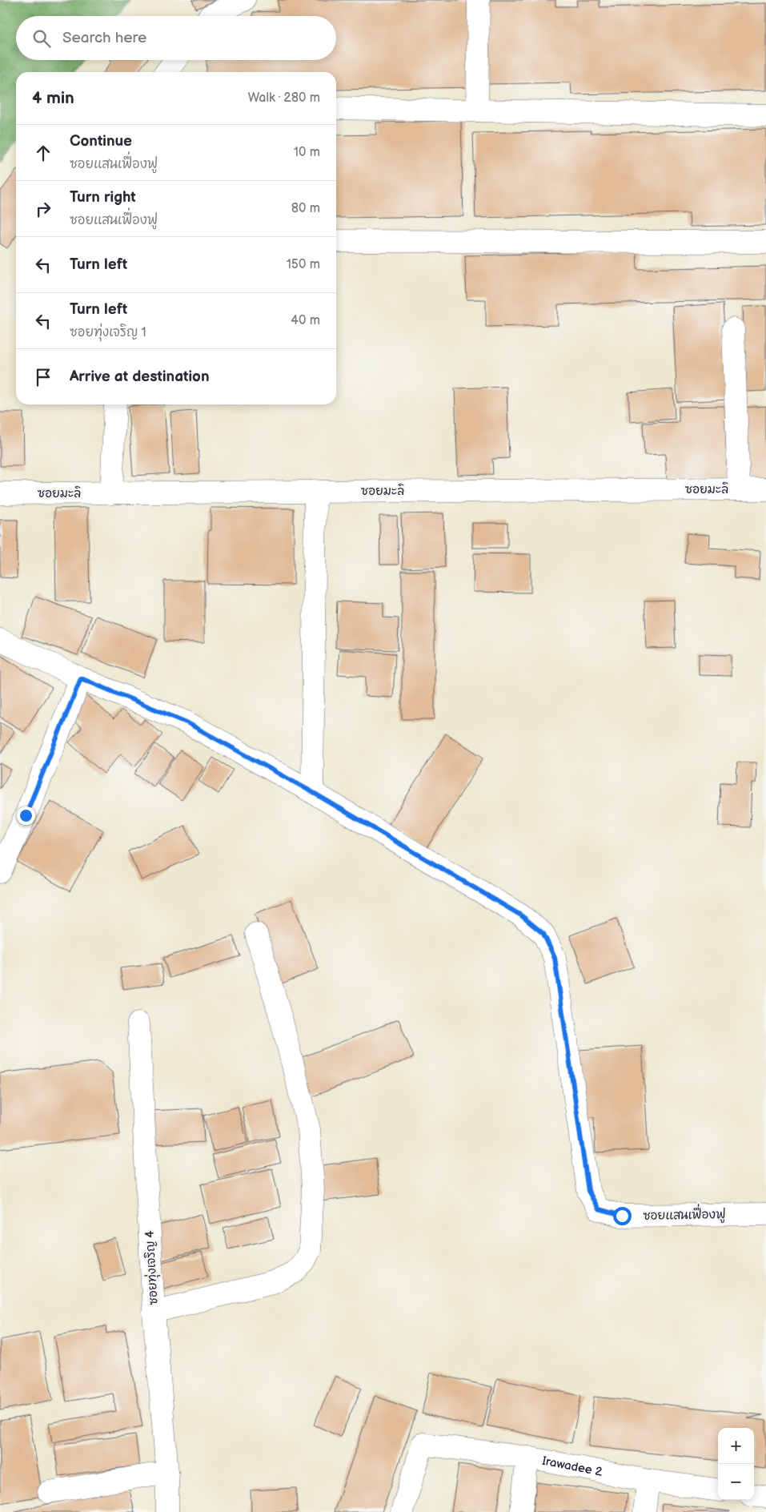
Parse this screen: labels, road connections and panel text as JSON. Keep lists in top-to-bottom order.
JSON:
{
  "streets": {
    "street": [
      "ซอยมะลิ",
      "ซอยแสนเฟื่องฟู",
      "ซอยทุ่งเจริญ 4",
      "Irawadee 2"
    ]
  },
  "page": {
    "search": "Search here",
    "heading": ["4 min", "Walk · 280 m"],
    "list": [
      ["Continue", "ซอยแสนเฟื่องฟู", "10 m"],
      ["Turn right", "ซอยแสนเฟื่องฟู", "80 m"],
      ["Turn left", "150 m"],
      ["Turn left", "ซอยทุ่งเจริญ 1", "40 m"],
      "Arrive at destination"
    ],
    "map_buttons": ["+", "−"]
  }
}
